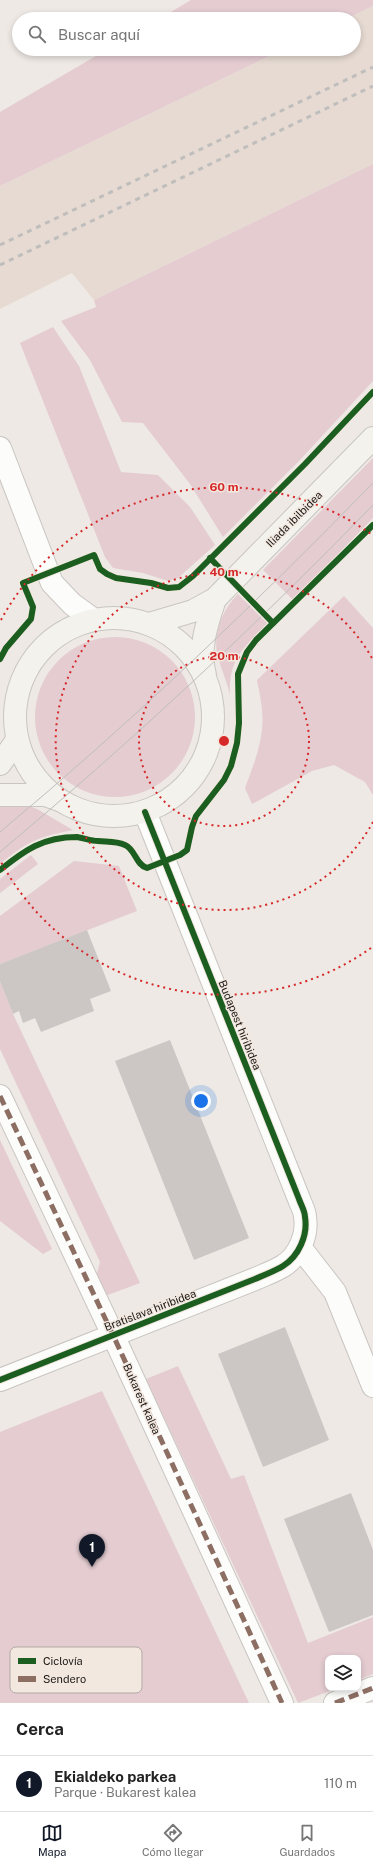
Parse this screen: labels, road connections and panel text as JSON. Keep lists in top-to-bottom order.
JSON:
{
  "streets": {
    "main road": ["Iliada ibilbidea"],
    "street": ["Budapest hiribidea", "Bratislava hiribidea", "Bukarest kalea"]
  },
  "crossings": [
    ["Budapest hiribidea", "Bratislava hiribidea"],
    ["Bratislava hiribidea", "Bukarest kalea"]
  ],
  "legend": ["Ciclovía", "Sendero"],
  "page": {
    "search": "Buscar aquí",
    "pins": "1",
    "heading": "Cerca",
    "list": [
      {
        "mark": "1",
        "name": "Ekialdeko parkea",
        "note": "Parque · Bukarest kalea",
        "value": "110 m"
      }
    ],
    "nav": ["Mapa", "Cómo llegar", "Guardados"]
  },
  "rings": ["60 m", "40 m", "20 m"]
}
